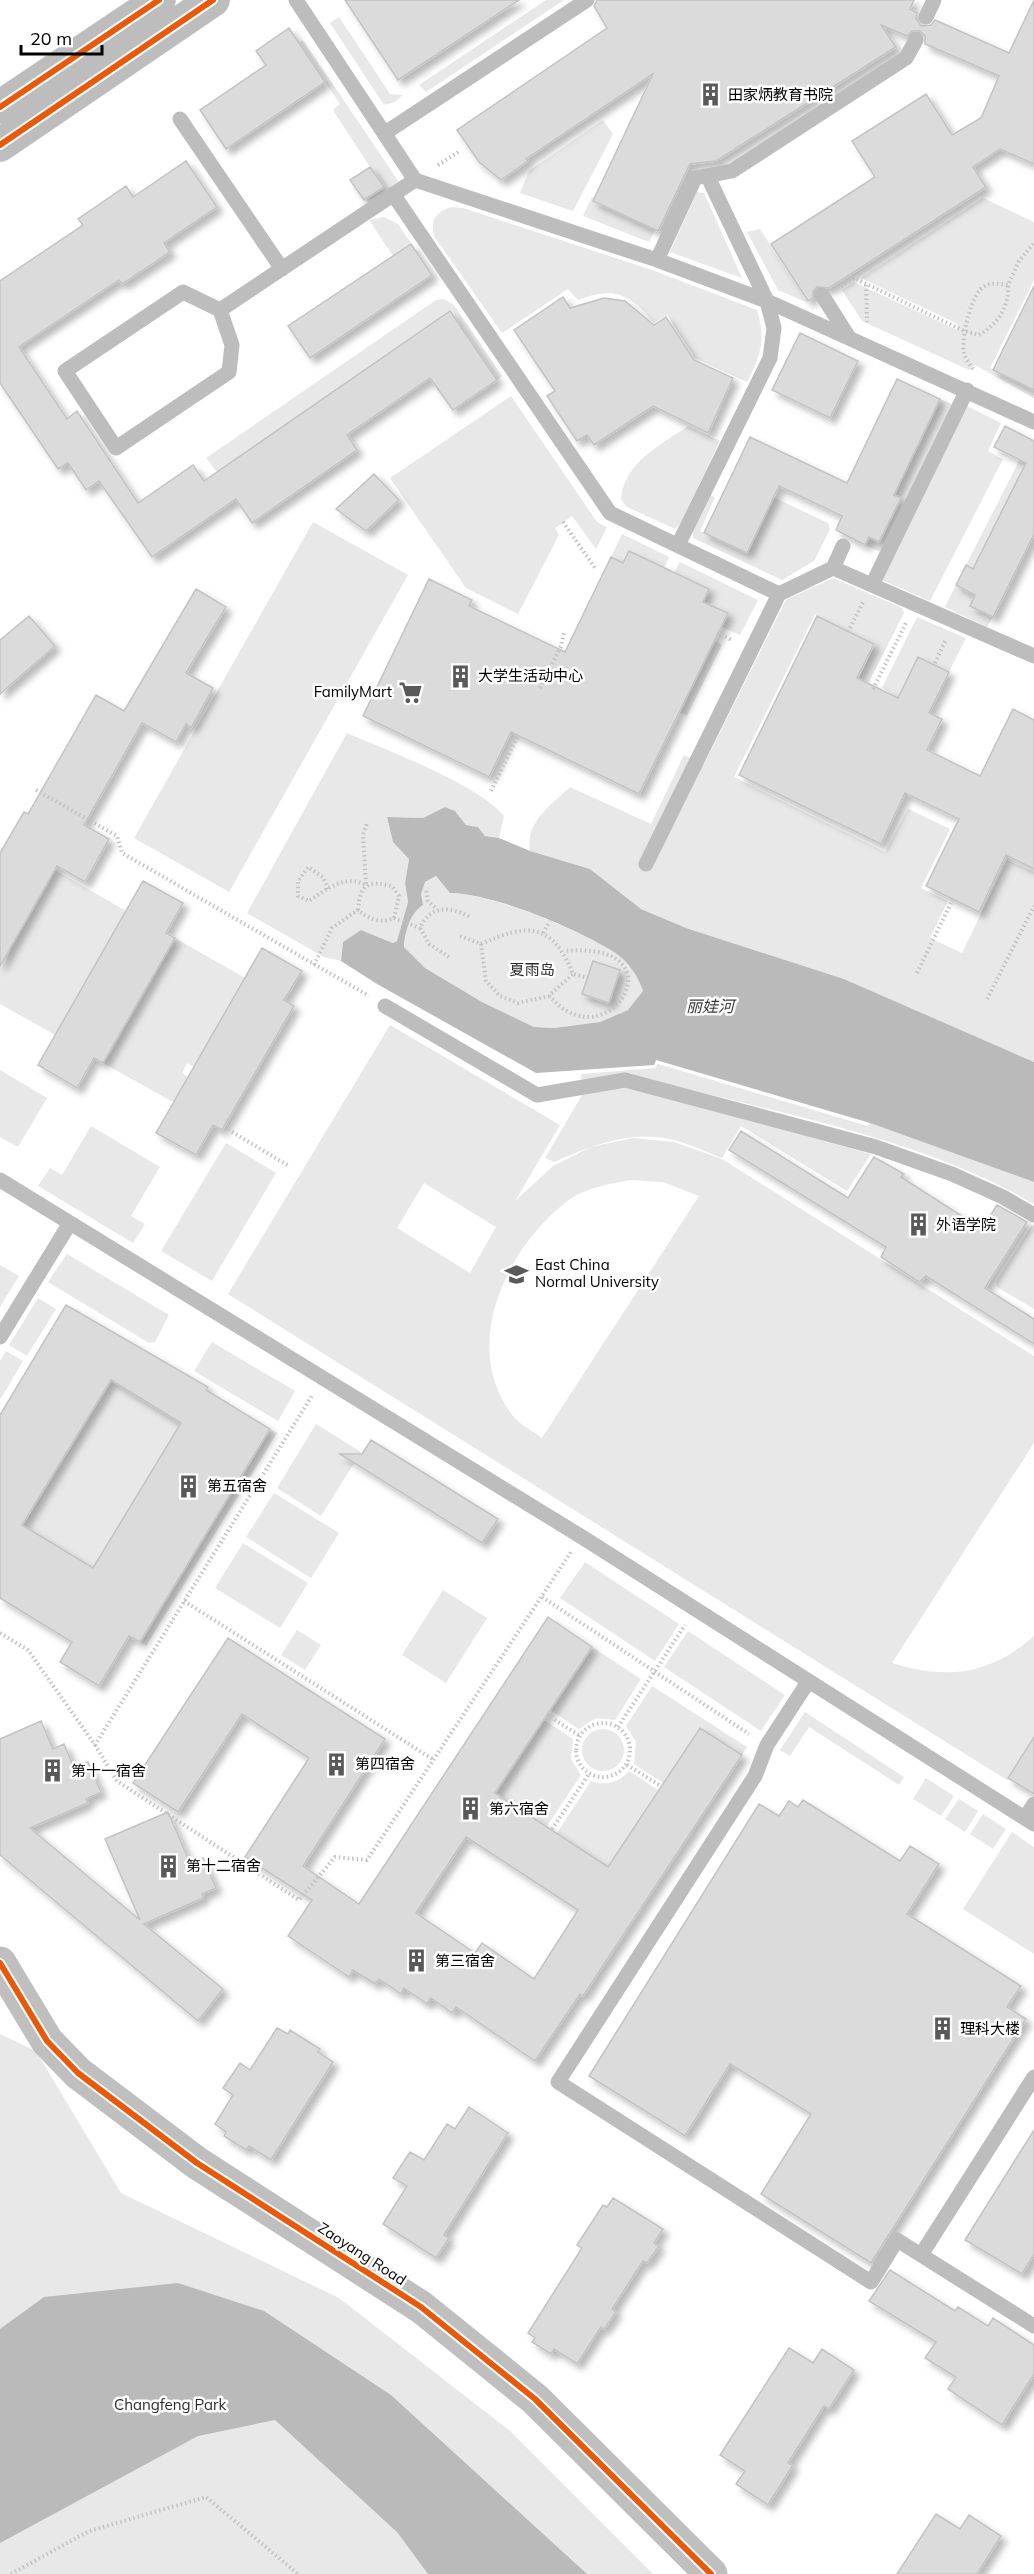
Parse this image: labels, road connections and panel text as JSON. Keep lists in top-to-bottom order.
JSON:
{
  "streets": {
    "street": ["Zaoyang Road"]
  },
  "water": ["丽娃河"],
  "parks": ["夏雨岛", "Changfeng Park"],
  "places": {
    "building": [
      "田家炳教育书院",
      "大学生活动中心",
      "外语学院",
      "第五宿舍",
      "第四宿舍",
      "第十一宿舍",
      "第六宿舍",
      "第十二宿舍",
      "第三宿舍",
      "理科大楼"
    ],
    "supermarket": ["FamilyMart"],
    "school or university": ["East China Normal University"]
  },
  "scale_bar": "20 m"
}
